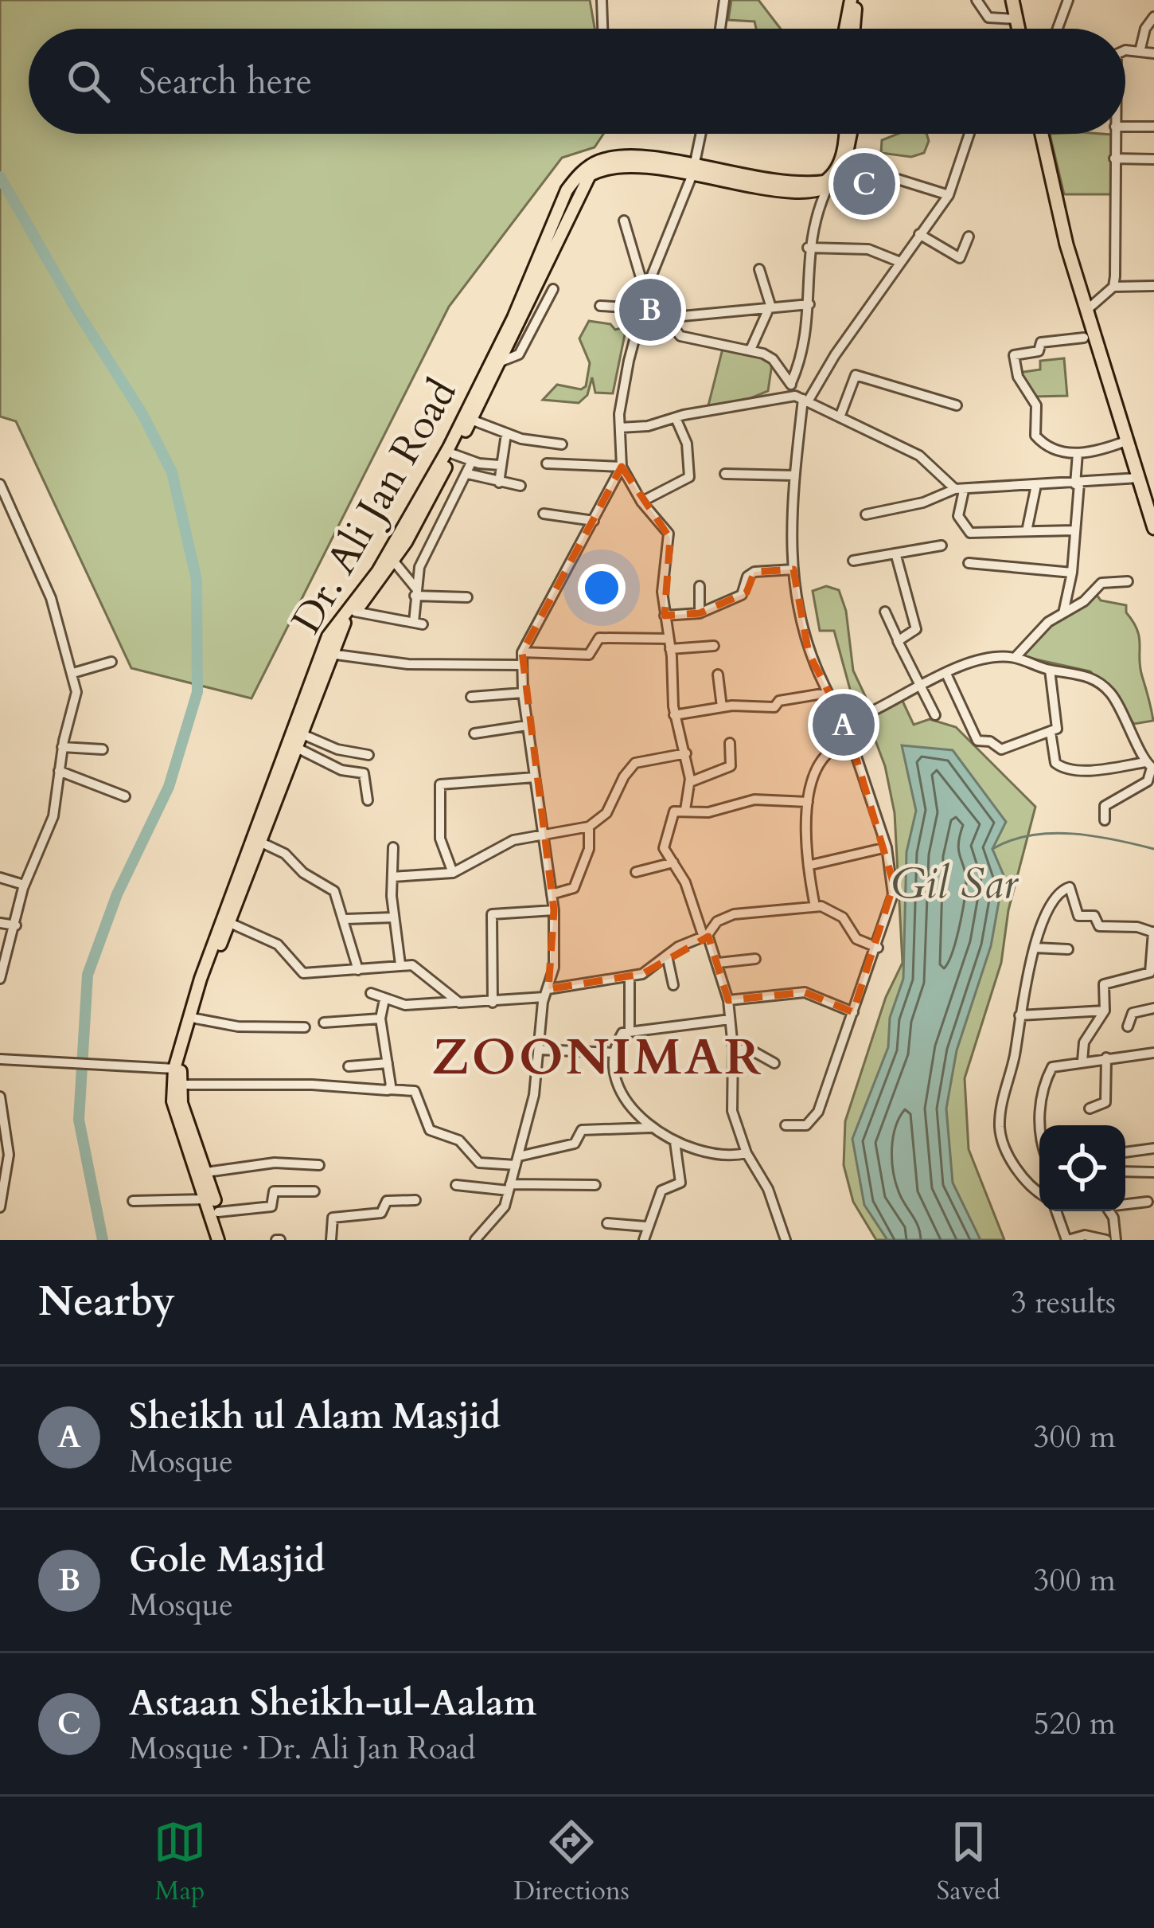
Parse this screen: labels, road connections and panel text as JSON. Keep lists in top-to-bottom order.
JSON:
{
  "streets": {
    "main road": ["Dr. Ali Jan Road"]
  },
  "districts": ["ZOONIMAR"],
  "water": ["Gil Sar"],
  "page": {
    "search": "Search here",
    "pins": ["C", "B", "A"],
    "heading": ["Nearby", "3 results"],
    "list": [
      {
        "mark": "A",
        "name": "Sheikh ul Alam Masjid",
        "note": "Mosque",
        "value": "300 m"
      },
      {
        "mark": "B",
        "name": "Gole Masjid",
        "note": "Mosque",
        "value": "300 m"
      },
      {
        "mark": "C",
        "name": "Astaan Sheikh-ul-Aalam",
        "note": "Mosque · Dr. Ali Jan Road",
        "value": "520 m"
      }
    ],
    "nav": ["Map", "Directions", "Saved"]
  }
}
